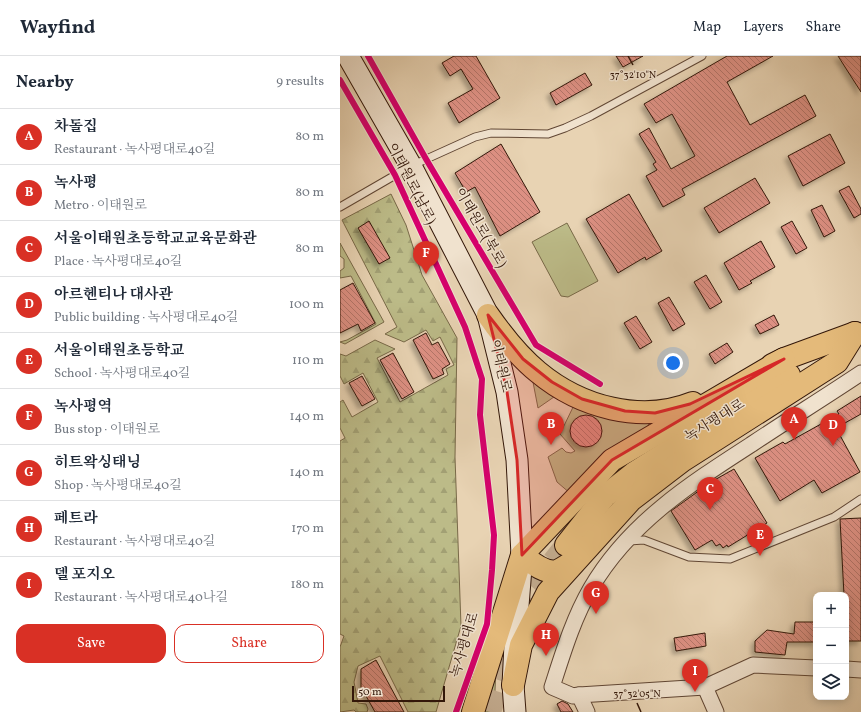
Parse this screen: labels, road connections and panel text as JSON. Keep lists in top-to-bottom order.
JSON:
{
  "streets": {
    "main road": ["이태원로"],
    "cycle path": ["이태원로(남로)", "이태원로(북로)"]
  },
  "scale_bar": "50 m",
  "page": {
    "header": "Wayfind",
    "nav": ["Map", "Layers", "Share"],
    "heading": ["Nearby", "9 results"],
    "list": [
      {
        "mark": "A",
        "name": "차돌집",
        "note": "Restaurant · 녹사평대로40길",
        "value": "80 m"
      },
      {
        "mark": "B",
        "name": "녹사평",
        "note": "Metro · 이태원로",
        "value": "80 m"
      },
      {
        "mark": "C",
        "name": "서울이태원초등학교교육문화관",
        "note": "Place · 녹사평대로40길",
        "value": "80 m"
      },
      {
        "mark": "D",
        "name": "아르헨티나 대사관",
        "note": "Public building · 녹사평대로40길",
        "value": "100 m"
      },
      {
        "mark": "E",
        "name": "서울이태원초등학교",
        "note": "School · 녹사평대로40길",
        "value": "110 m"
      },
      {
        "mark": "F",
        "name": "녹사평역",
        "note": "Bus stop · 이태원로",
        "value": "140 m"
      },
      {
        "mark": "G",
        "name": "히트왁싱태닝",
        "note": "Shop · 녹사평대로40길",
        "value": "140 m"
      },
      {
        "mark": "H",
        "name": "페트라",
        "note": "Restaurant · 녹사평대로40길",
        "value": "170 m"
      },
      {
        "mark": "I",
        "name": "델 포지오",
        "note": "Restaurant · 녹사평대로40나길",
        "value": "180 m"
      }
    ],
    "pins": [
      "F",
      "A",
      "B",
      "D",
      "C",
      "E",
      "G",
      "H",
      "I"
    ],
    "map_buttons": ["+", "−"],
    "buttons": ["Save", "Share"],
    "scale": "50 m"
  },
  "coordinates": ["37°32'10\"N", "37°32'05\"N"]
}
